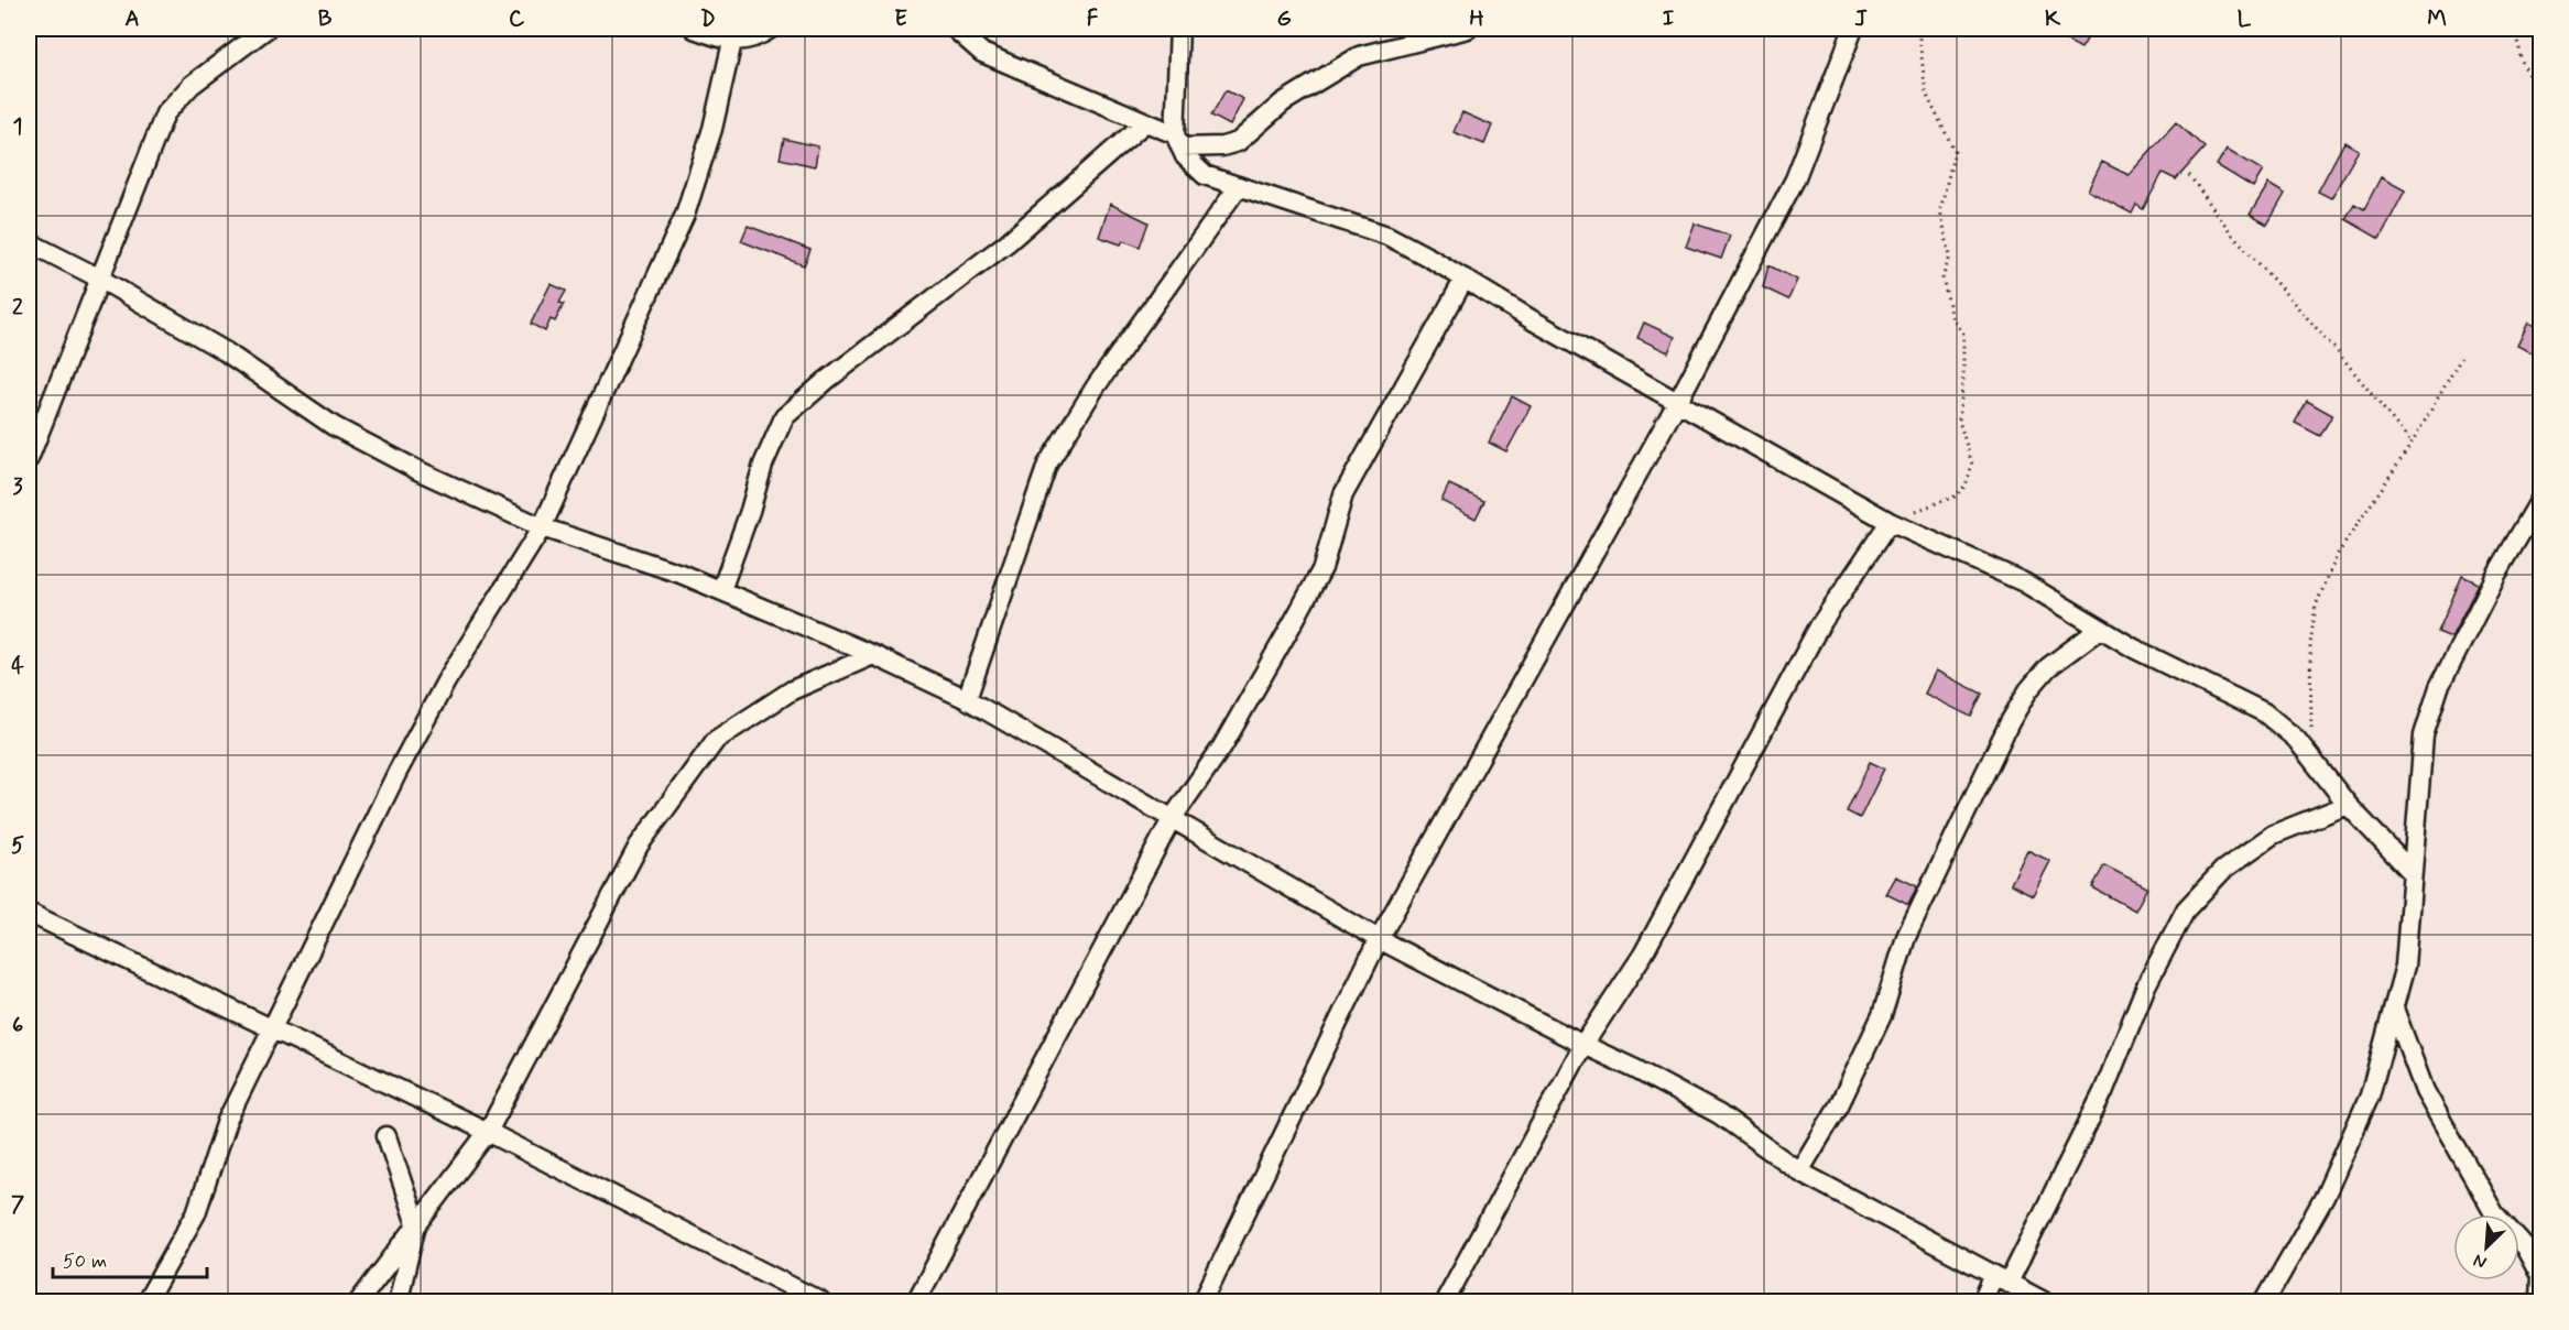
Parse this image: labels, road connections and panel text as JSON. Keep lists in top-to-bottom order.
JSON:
{
  "scale_bar": "50 m",
  "north": "bottom left",
  "grid": {
    "columns": [
      "A",
      "B",
      "C",
      "D",
      "E",
      "F",
      "G",
      "H",
      "I",
      "J",
      "K",
      "L",
      "M"
    ],
    "rows": [
      "1",
      "2",
      "3",
      "4",
      "5",
      "6",
      "7"
    ]
  }
}
